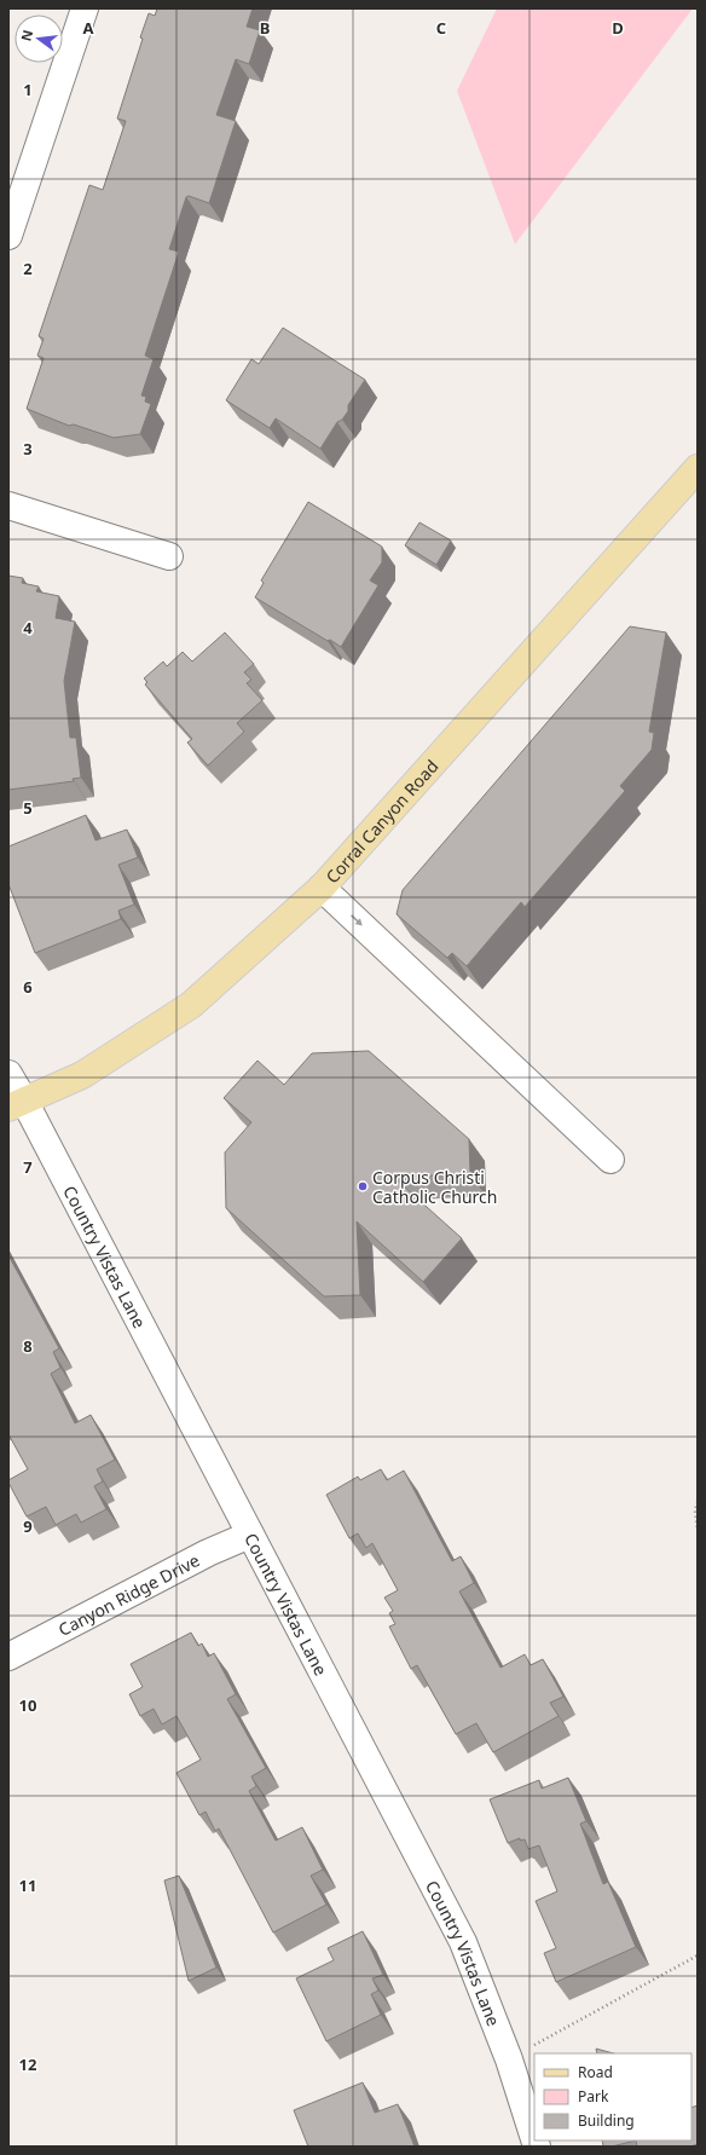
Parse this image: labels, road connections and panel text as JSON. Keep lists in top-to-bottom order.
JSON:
{
  "streets": {
    "main road": ["Corral Canyon Road"],
    "street": ["Country Vistas Lane", "Canyon Ridge Drive"]
  },
  "crossings": [
    ["Corral Canyon Road", "Country Vistas Lane"],
    ["Country Vistas Lane", "Canyon Ridge Drive"]
  ],
  "places": ["Corpus Christi Catholic Church"],
  "legend": ["Road", "Park", "Building"],
  "north": "left",
  "grid": {
    "columns": [
      "A",
      "B",
      "C",
      "D"
    ],
    "rows": [
      "1",
      "2",
      "3",
      "4",
      "5",
      "6",
      "7",
      "8",
      "9",
      "10",
      "11",
      "12"
    ]
  }
}
